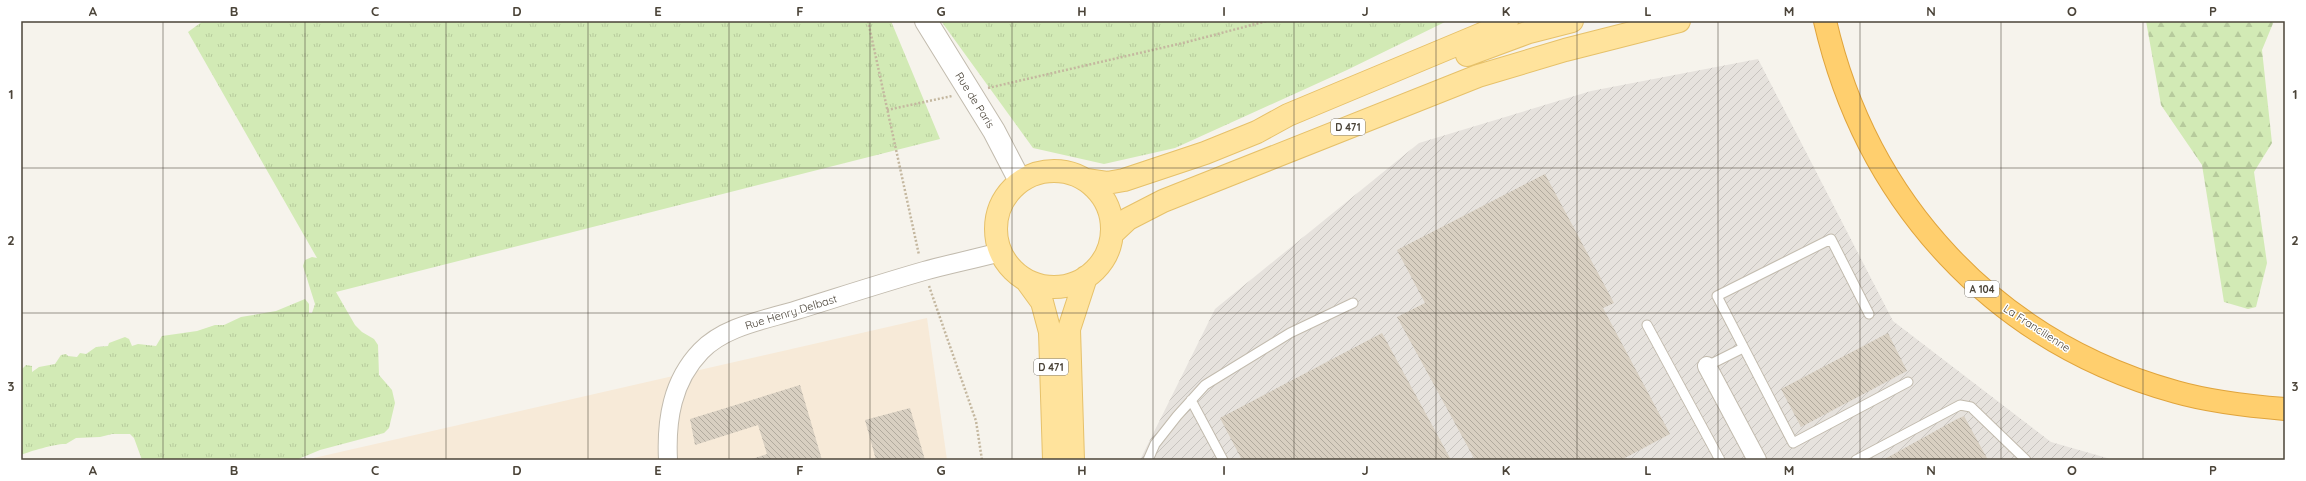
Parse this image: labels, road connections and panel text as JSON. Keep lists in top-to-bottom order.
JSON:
{
  "streets": {
    "highway": ["A 104", "La Francilienne"],
    "main road": ["D 471"],
    "street": ["Rue de Paris", "Rue Henry Delbast"]
  },
  "crossings": [
    ["Rue de Paris", "D 471"],
    ["Rue de Paris", "Rue Henry Delbast"],
    ["D 471", "Rue Henry Delbast"]
  ],
  "grid": {
    "columns": [
      "A",
      "B",
      "C",
      "D",
      "E",
      "F",
      "G",
      "H",
      "I",
      "J",
      "K",
      "L",
      "M",
      "N",
      "O",
      "P"
    ],
    "rows": ["1", "2", "3"]
  }
}
